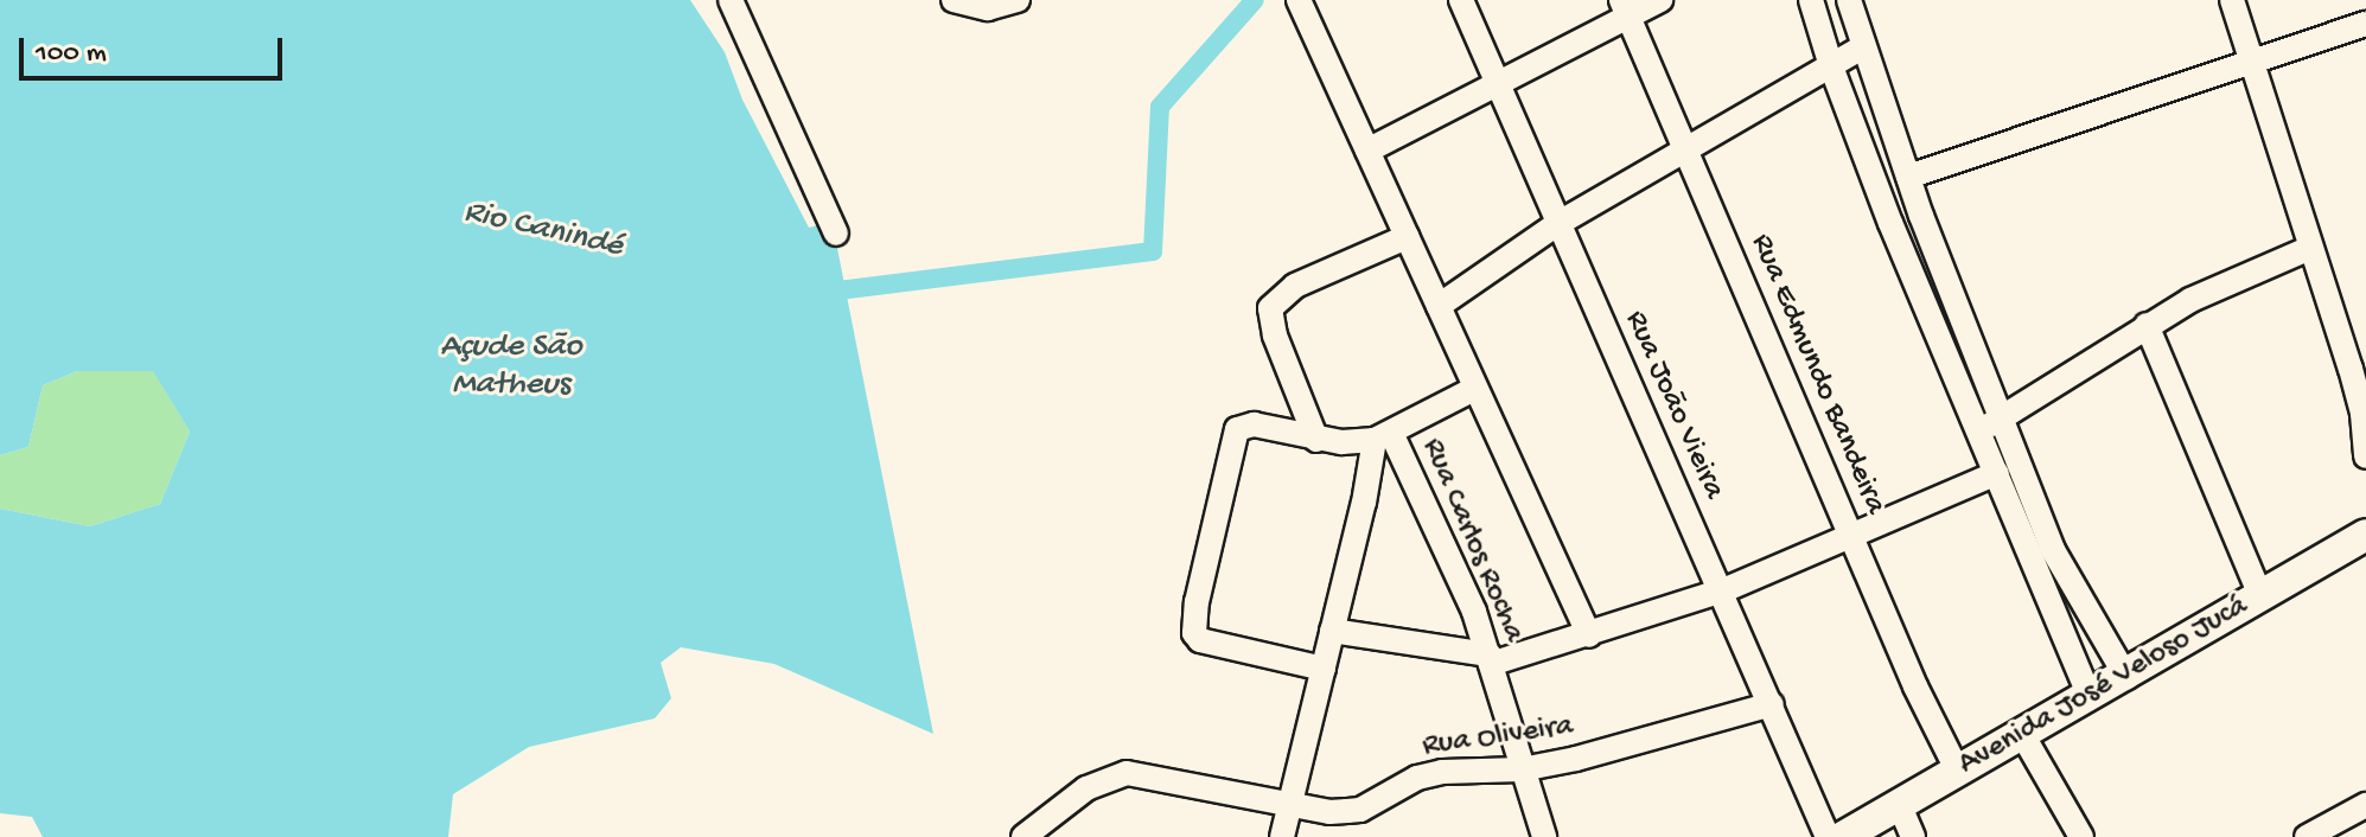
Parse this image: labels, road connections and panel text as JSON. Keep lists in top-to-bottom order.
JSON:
{
  "streets": {
    "main road": ["Avenida José Veloso Jucá"],
    "street": [
      "Rua Edmundo Bandeira",
      "Rua João Vieira",
      "Rua Carlos Rocha",
      "Rua Oliveira"
    ]
  },
  "crossings": [
    ["Rua Edmundo Bandeira", "Avenida José Veloso Jucá"],
    ["Rua João Vieira", "Rua Oliveira"],
    ["Rua Carlos Rocha", "Rua Oliveira"]
  ],
  "water": ["Rio Canindé", "Açude São Matheus"],
  "scale_bar": "100 m"
}
